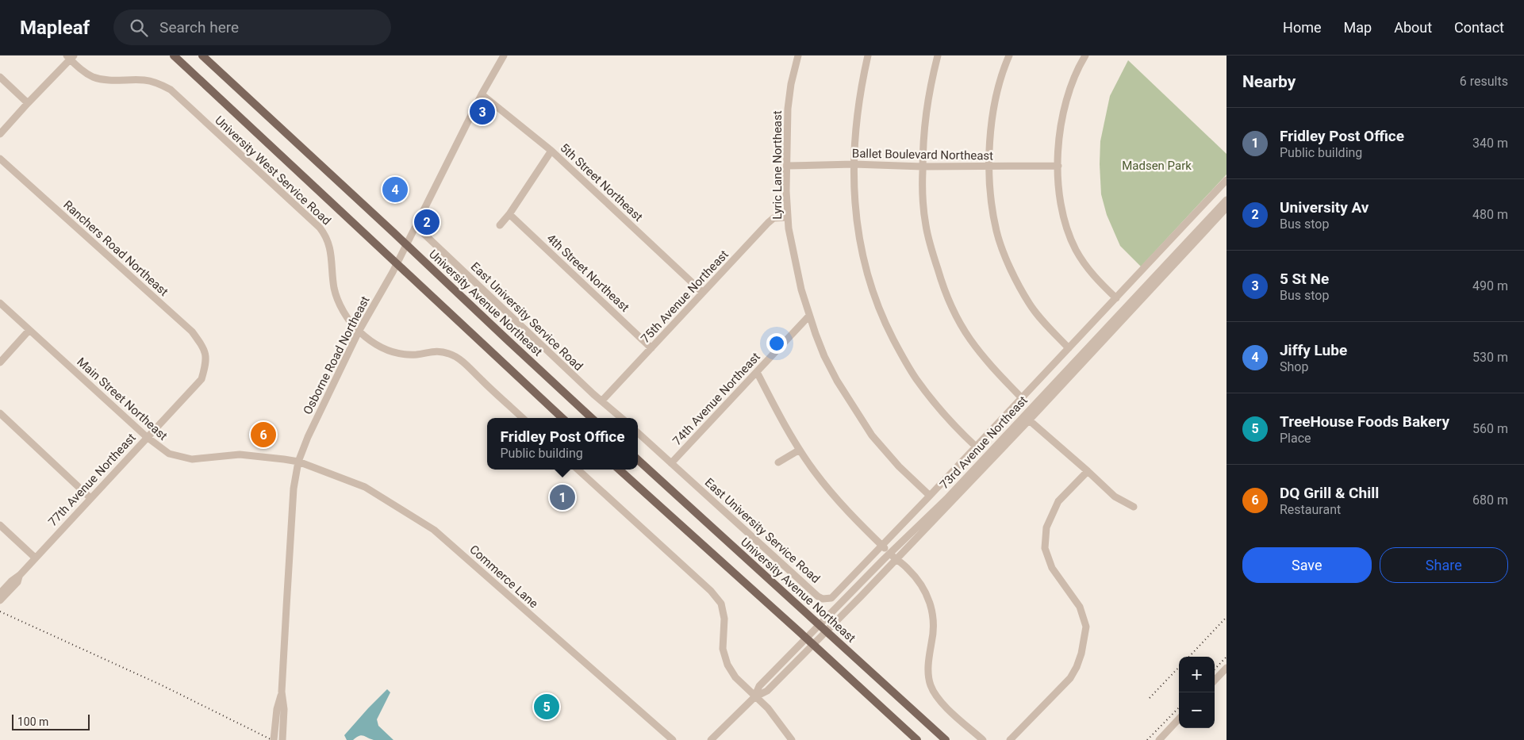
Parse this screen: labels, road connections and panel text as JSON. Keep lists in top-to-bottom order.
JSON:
{
  "streets": {
    "main road": ["University Avenue Northeast"],
    "street": [
      "Ballet Boulevard Northeast",
      "Lyric Lane Northeast",
      "University West Service Road",
      "5th Street Northeast",
      "Ranchers Road Northeast",
      "4th Street Northeast",
      "75th Avenue Northeast",
      "East University Service Road",
      "Osborne Road Northeast",
      "Main Street Northeast",
      "74th Avenue Northeast",
      "73rd Avenue Northeast",
      "77th Avenue Northeast",
      "Commerce Lane"
    ]
  },
  "crossings": [
    ["Ballet Boulevard Northeast", "Lyric Lane Northeast"],
    ["Lyric Lane Northeast", "75th Avenue Northeast"],
    ["Lyric Lane Northeast", "74th Avenue Northeast"],
    ["Lyric Lane Northeast", "73rd Avenue Northeast"],
    ["University West Service Road", "Osborne Road Northeast"],
    ["5th Street Northeast", "75th Avenue Northeast"],
    ["5th Street Northeast", "Osborne Road Northeast"],
    ["Ranchers Road Northeast", "77th Avenue Northeast"],
    ["4th Street Northeast", "75th Avenue Northeast"],
    ["75th Avenue Northeast", "East University Service Road"],
    ["University Avenue Northeast", "Osborne Road Northeast"],
    ["University Avenue Northeast", "73rd Avenue Northeast"],
    ["East University Service Road", "Osborne Road Northeast"],
    ["East University Service Road", "74th Avenue Northeast"],
    ["East University Service Road", "73rd Avenue Northeast"],
    ["Osborne Road Northeast", "Main Street Northeast"],
    ["Osborne Road Northeast", "Commerce Lane"],
    ["Main Street Northeast", "77th Avenue Northeast"],
    ["Main Street Northeast", "Commerce Lane"]
  ],
  "parks": ["Madsen Park"],
  "scale_bar": "100 m",
  "page": {
    "header": "Mapleaf",
    "search": "Search here",
    "nav": [
      "Home",
      "Map",
      "About",
      "Contact"
    ],
    "heading": ["Nearby", "6 results"],
    "pins": [
      "3",
      "4",
      "2",
      "6",
      "1",
      "5"
    ],
    "list": [
      {
        "mark": "1",
        "name": "Fridley Post Office",
        "note": "Public building",
        "value": "340 m"
      },
      {
        "mark": "2",
        "name": "University Av",
        "note": "Bus stop",
        "value": "480 m"
      },
      {
        "mark": "3",
        "name": "5 St Ne",
        "note": "Bus stop",
        "value": "490 m"
      },
      {
        "mark": "4",
        "name": "Jiffy Lube",
        "note": "Shop",
        "value": "530 m"
      },
      {
        "mark": "5",
        "name": "TreeHouse Foods Bakery",
        "note": "Place",
        "value": "560 m"
      },
      {
        "mark": "6",
        "name": "DQ Grill & Chill",
        "note": "Restaurant",
        "value": "680 m"
      }
    ],
    "popup": ["Fridley Post Office", "Public building"],
    "buttons": ["Save", "Share"],
    "map_buttons": ["+", "−"],
    "scale": "100 m"
  }
}
